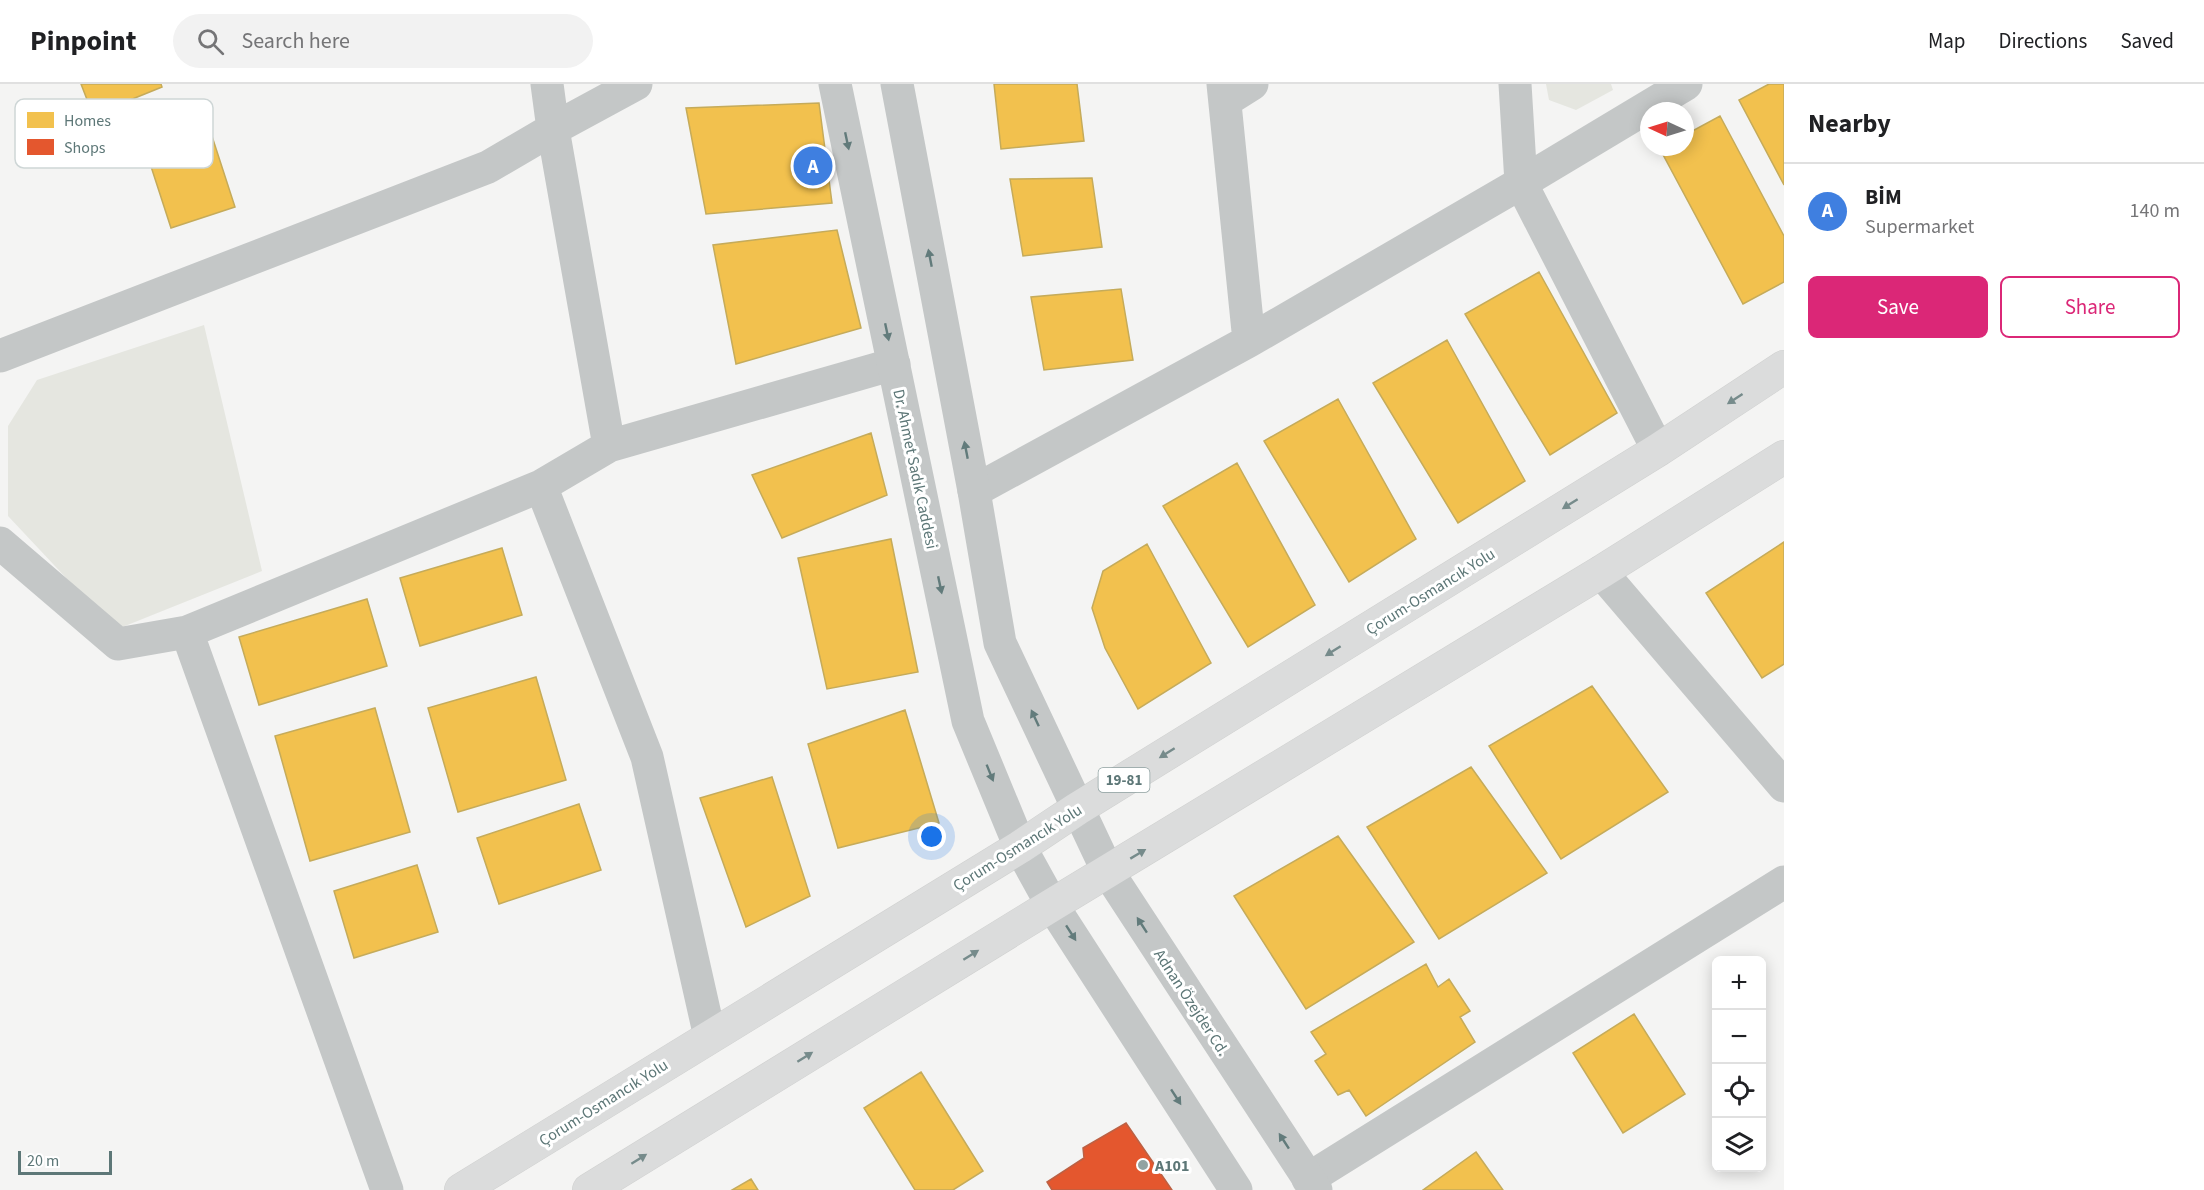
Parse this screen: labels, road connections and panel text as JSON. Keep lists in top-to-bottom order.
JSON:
{
  "streets": {
    "highway": ["Çorum-Osmancık Yolu", "19-81"],
    "street": ["Dr. Ahmet Sadık Caddesi", "Adnan Özejder Cd."]
  },
  "crossings": [
    ["Dr. Ahmet Sadık Caddesi", "Çorum-Osmancık Yolu"],
    ["Çorum-Osmancık Yolu", "Adnan Özejder Cd."]
  ],
  "places": ["A101"],
  "legend": ["Homes", "Shops"],
  "scale_bar": "20 m",
  "north": "left",
  "page": {
    "header": "Pinpoint",
    "search": "Search here",
    "nav": ["Map", "Directions", "Saved"],
    "heading": "Nearby",
    "pins": "A",
    "list": [
      {
        "mark": "A",
        "name": "BİM",
        "note": "Supermarket",
        "value": "140 m"
      }
    ],
    "buttons": ["Save", "Share"],
    "map_buttons": ["+", "−"],
    "scale": "20 m"
  }
}
